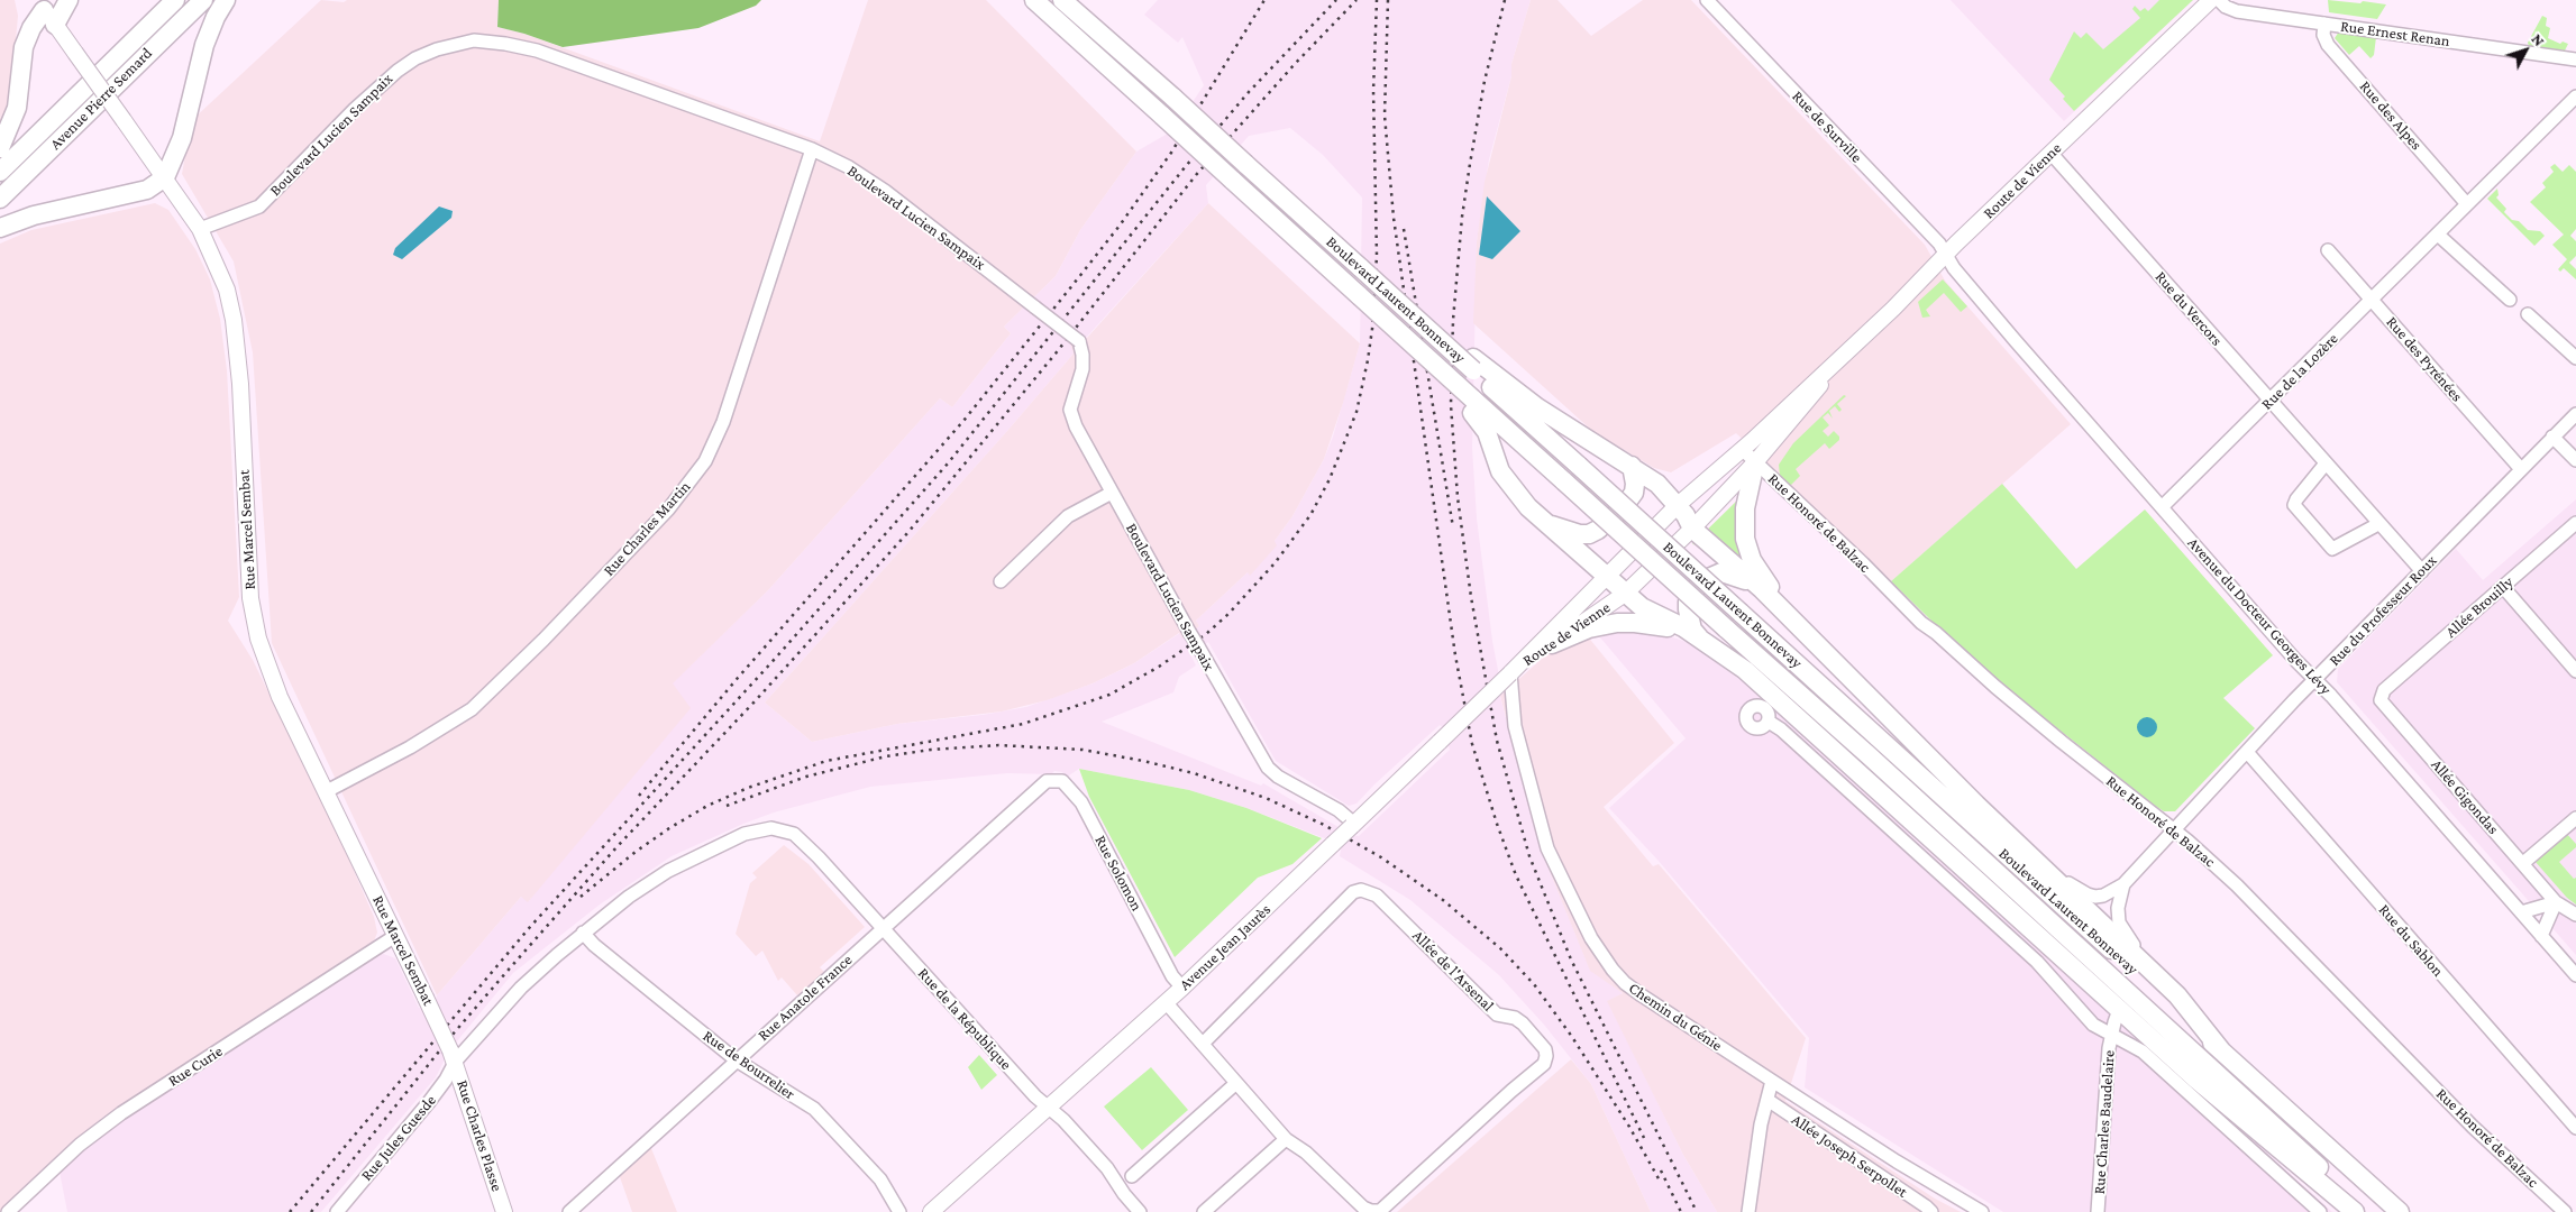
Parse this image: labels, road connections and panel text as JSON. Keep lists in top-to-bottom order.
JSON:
{
  "streets": {
    "highway": ["Avenue Pierre Semard", "Boulevard Laurent Bonnevay"],
    "main road": [
      "Route de Vienne",
      "Rue Marcel Sembat",
      "Avenue Jean Jaurès",
      "Rue Charles Plasse"
    ],
    "street": [
      "Rue Ernest Renan",
      "Rue des Alpes",
      "Rue de Surville",
      "Boulevard Lucien Sampaix",
      "Rue du Vercors",
      "Rue des Pyrénées",
      "Rue de la Lozère",
      "Rue Honoré de Balzac",
      "Rue Charles Martin",
      "Allée Brouilly",
      "Rue du Professeur Roux",
      "Avenue du Docteur Georges Lévy",
      "Allée Gigondas",
      "Rue Solomon",
      "Rue du Sablon",
      "Allée de l'Arsenal",
      "Rue Anatole France",
      "Chemin du Génie",
      "Rue de la République",
      "Rue de Bourrelier",
      "Rue Curie",
      "Rue Charles Baudelaire",
      "Rue Jules Guesde",
      "Allée Joseph Serpollet"
    ]
  },
  "crossings": [
    ["Rue Ernest Renan", "Rue des Alpes"],
    ["Rue des Alpes", "Rue de la Lozère"],
    ["Rue de Surville", "Route de Vienne"],
    ["Rue de Surville", "Avenue du Docteur Georges Lévy"],
    ["Boulevard Lucien Sampaix", "Rue Charles Martin"],
    ["Boulevard Lucien Sampaix", "Rue Marcel Sembat"],
    ["Boulevard Lucien Sampaix", "Avenue Jean Jaurès"],
    ["Route de Vienne", "Rue du Vercors"],
    ["Route de Vienne", "Rue Honoré de Balzac"],
    ["Route de Vienne", "Avenue du Docteur Georges Lévy"],
    ["Route de Vienne", "Avenue Jean Jaurès"],
    ["Route de Vienne", "Chemin du Génie"],
    ["Rue du Vercors", "Rue de la Lozère"],
    ["Rue du Vercors", "Rue du Professeur Roux"],
    ["Rue des Pyrénées", "Rue de la Lozère"],
    ["Rue des Pyrénées", "Rue du Professeur Roux"],
    ["Rue de la Lozère", "Avenue du Docteur Georges Lévy"],
    ["Rue Honoré de Balzac", "Rue du Professeur Roux"],
    ["Rue Charles Martin", "Rue Marcel Sembat"],
    ["Rue Marcel Sembat", "Rue Curie"],
    ["Rue Marcel Sembat", "Rue Charles Plasse"],
    ["Rue Marcel Sembat", "Rue Jules Guesde"],
    ["Allée Brouilly", "Allée Gigondas"],
    ["Rue du Professeur Roux", "Avenue du Docteur Georges Lévy"],
    ["Rue du Professeur Roux", "Rue du Sablon"],
    ["Rue Solomon", "Avenue Jean Jaurès"],
    ["Rue Solomon", "Rue Anatole France"],
    ["Avenue Jean Jaurès", "Allée de l'Arsenal"],
    ["Avenue Jean Jaurès", "Chemin du Génie"],
    ["Avenue Jean Jaurès", "Rue de la République"],
    ["Rue Anatole France", "Rue de la République"],
    ["Rue Anatole France", "Rue de Bourrelier"],
    ["Rue de la République", "Rue de Bourrelier"],
    ["Rue de la République", "Rue Jules Guesde"],
    ["Rue de Bourrelier", "Rue Jules Guesde"],
    ["Rue Charles Plasse", "Rue Jules Guesde"]
  ],
  "north": "top right"
}
